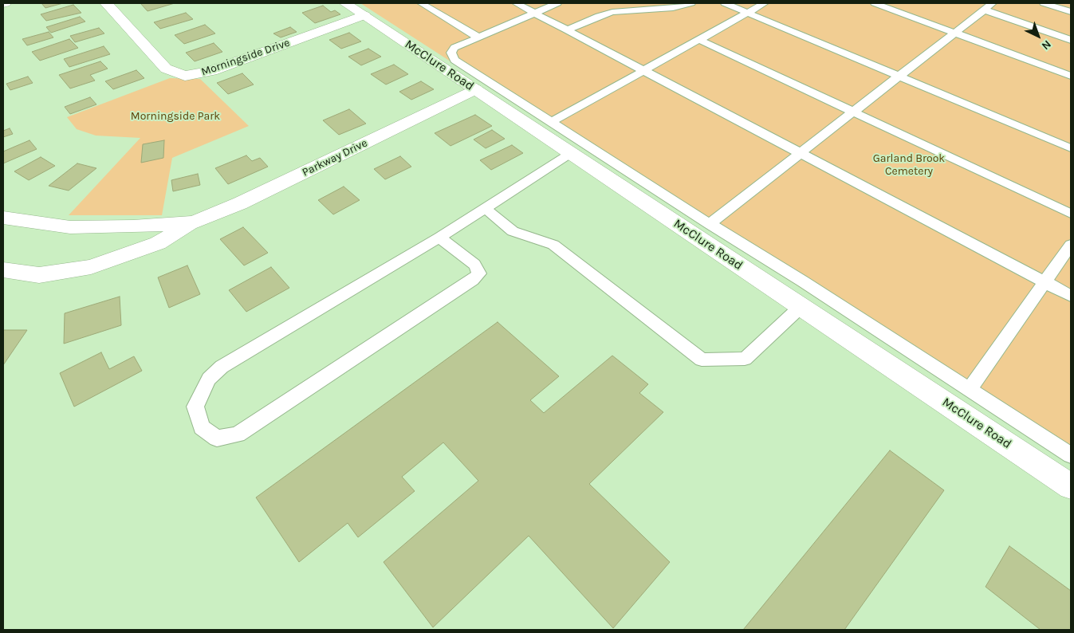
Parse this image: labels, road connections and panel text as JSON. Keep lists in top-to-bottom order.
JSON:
{
  "streets": {
    "street": ["Morningside Drive", "McClure Road", "Parkway Drive"]
  },
  "crossings": [
    ["Morningside Drive", "McClure Road"],
    ["McClure Road", "Parkway Drive"]
  ],
  "parks": ["Morningside Park", "Garland Brook Cemetery"],
  "north": "bottom right"
}
